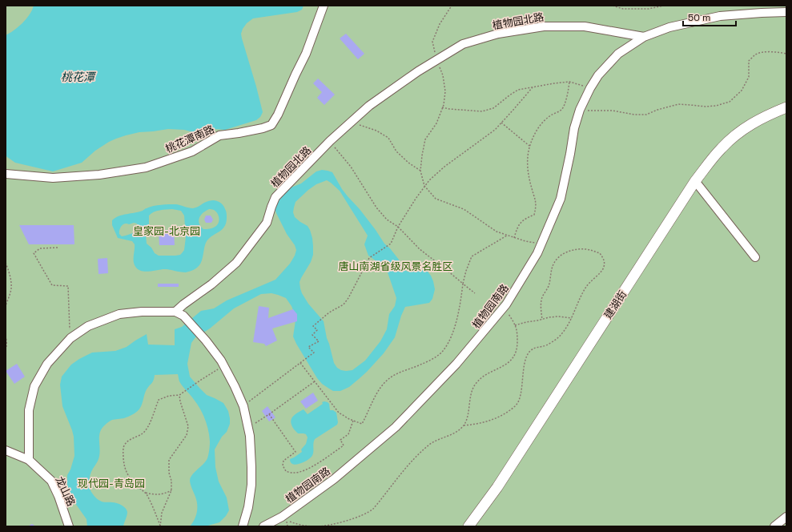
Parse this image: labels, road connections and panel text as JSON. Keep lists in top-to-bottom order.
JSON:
{
  "streets": {
    "street": [
      "植物园北路",
      "桃花潭南路",
      "建湖街",
      "植物园南路",
      "龙山路"
    ]
  },
  "crossings": [
    ["植物园北路", "植物园南路"]
  ],
  "water": ["桃花潭"],
  "parks": ["皇家园-北京园", "唐山南湖省级风景名胜区", "现代园-青岛园"],
  "scale_bar": "50 m"
}
